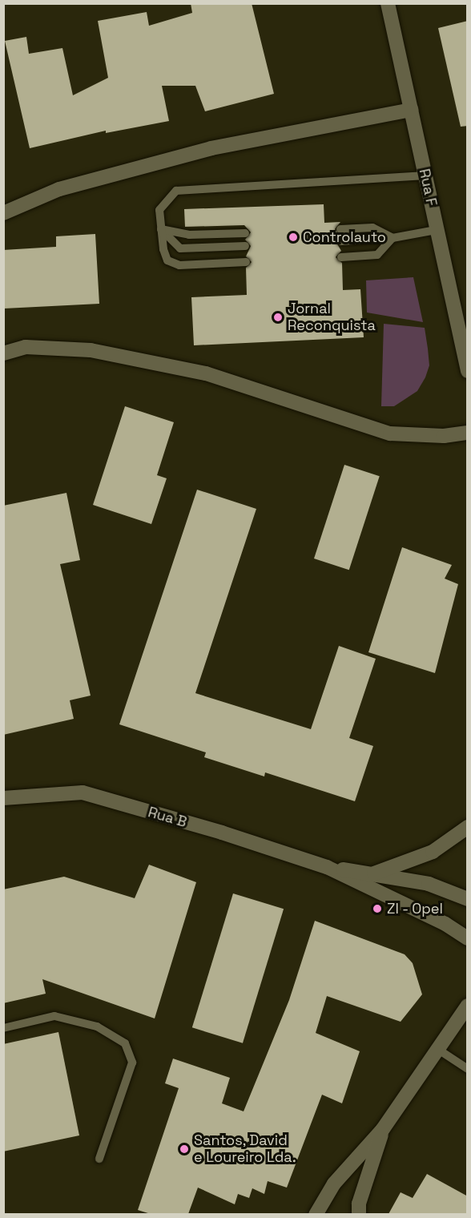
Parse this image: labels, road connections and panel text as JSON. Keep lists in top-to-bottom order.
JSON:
{
  "streets": {
    "street": ["Rua F", "Rua B"]
  },
  "places": [
    "Controlauto",
    "Jornal Reconquista",
    "ZI - Opel",
    "Santos, David e Loureiro Lda."
  ]
}
